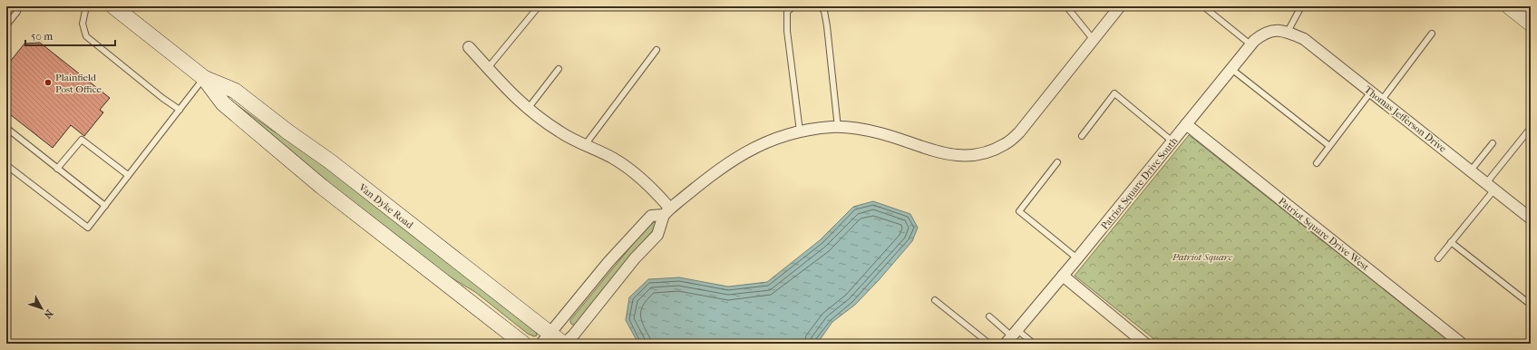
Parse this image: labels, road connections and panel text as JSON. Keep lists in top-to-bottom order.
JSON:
{
  "streets": {
    "street": [
      "Thomas Jefferson Drive",
      "Patriot Square Drive South",
      "Van Dyke Road",
      "Patriot Square Drive West"
    ]
  },
  "crossings": [
    ["Thomas Jefferson Drive", "Patriot Square Drive South"],
    ["Patriot Square Drive South", "Patriot Square Drive West"]
  ],
  "parks": ["Patriot Square"],
  "places": ["Plainfield Post Office"],
  "scale_bar": "50 m",
  "north": "bottom right"
}
